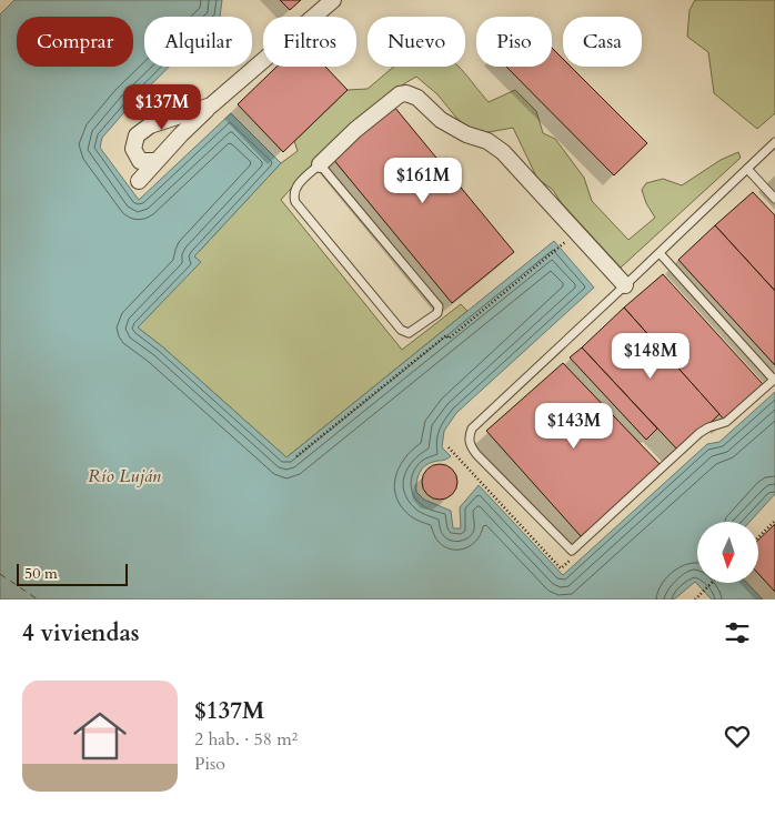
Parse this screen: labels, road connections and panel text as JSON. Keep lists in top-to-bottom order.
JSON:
{
  "water": ["Río Luján"],
  "scale_bar": "50 m",
  "north": "bottom",
  "page": {
    "chip": [
      "Comprar",
      "Alquilar",
      "Filtros",
      "Nuevo",
      "Piso",
      "Casa"
    ],
    "price": [
      "$137M",
      "$161M",
      "$148M",
      "$143M"
    ],
    "scale": "50 m",
    "heading": "4 viviendas",
    "list": [
      {
        "name": "$137M",
        "note": "2 hab. · 58 m² · Piso"
      }
    ]
  }
}
